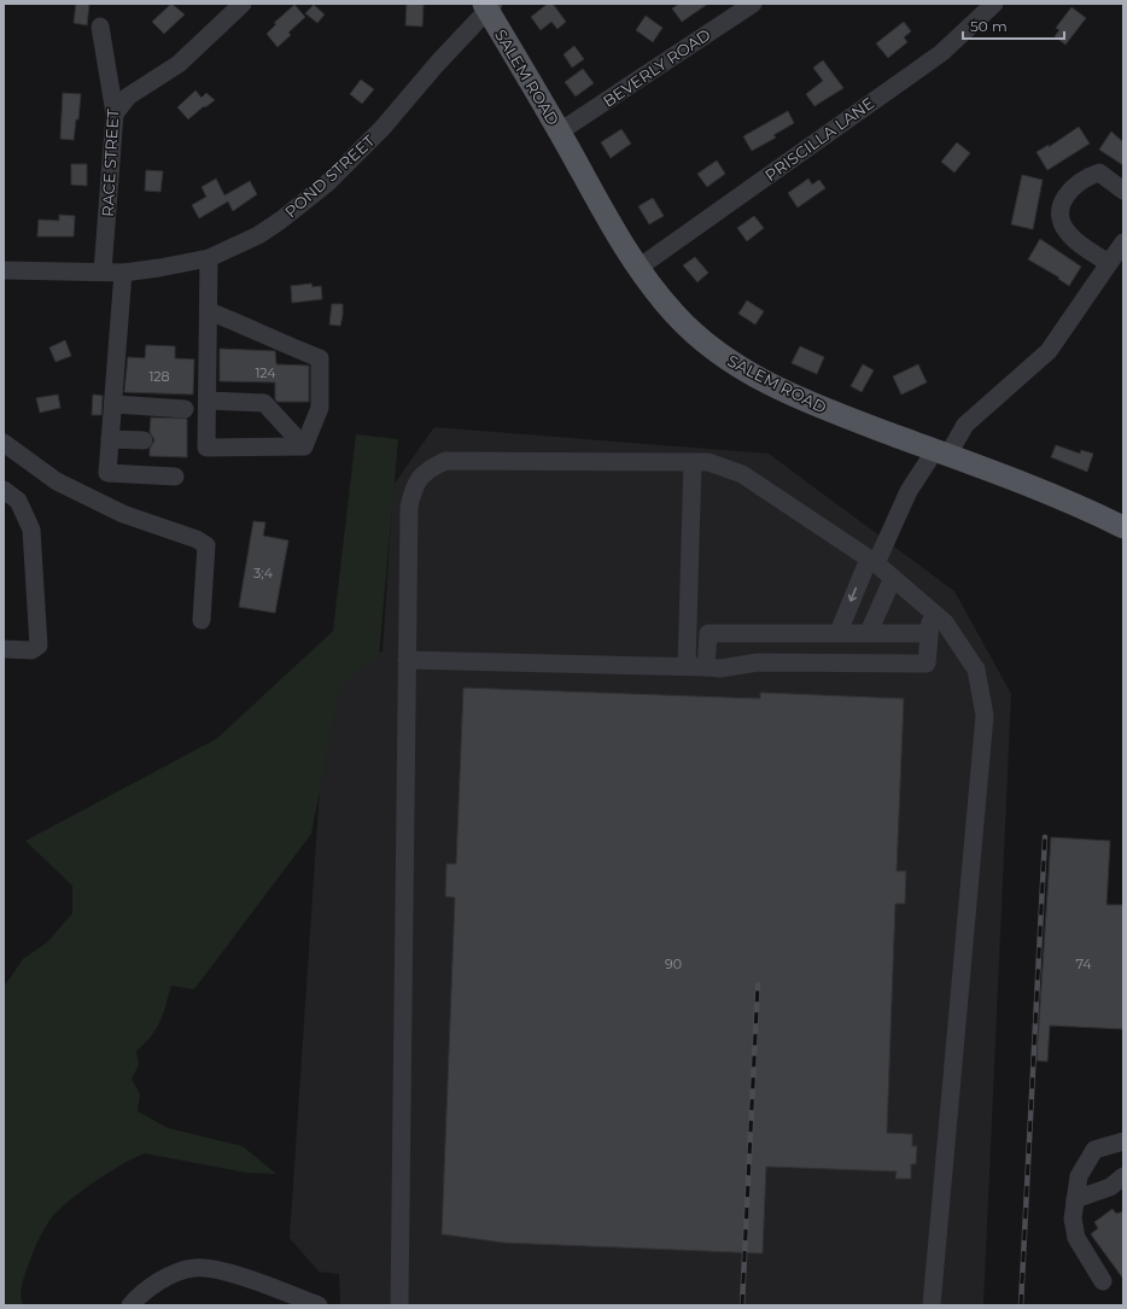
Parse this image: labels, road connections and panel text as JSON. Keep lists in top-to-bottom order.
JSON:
{
  "streets": {
    "main road": ["SALEM ROAD"],
    "street": [
      "BEVERLY ROAD",
      "PRISCILLA LANE",
      "RACE STREET",
      "POND STREET"
    ]
  },
  "crossings": [
    ["BEVERLY ROAD", "SALEM ROAD"],
    ["SALEM ROAD", "PRISCILLA LANE"],
    ["SALEM ROAD", "POND STREET"],
    ["RACE STREET", "POND STREET"]
  ],
  "house_numbers": [
    "124",
    "128",
    "3;4",
    "90",
    "74"
  ],
  "scale_bar": "50 m"
}
